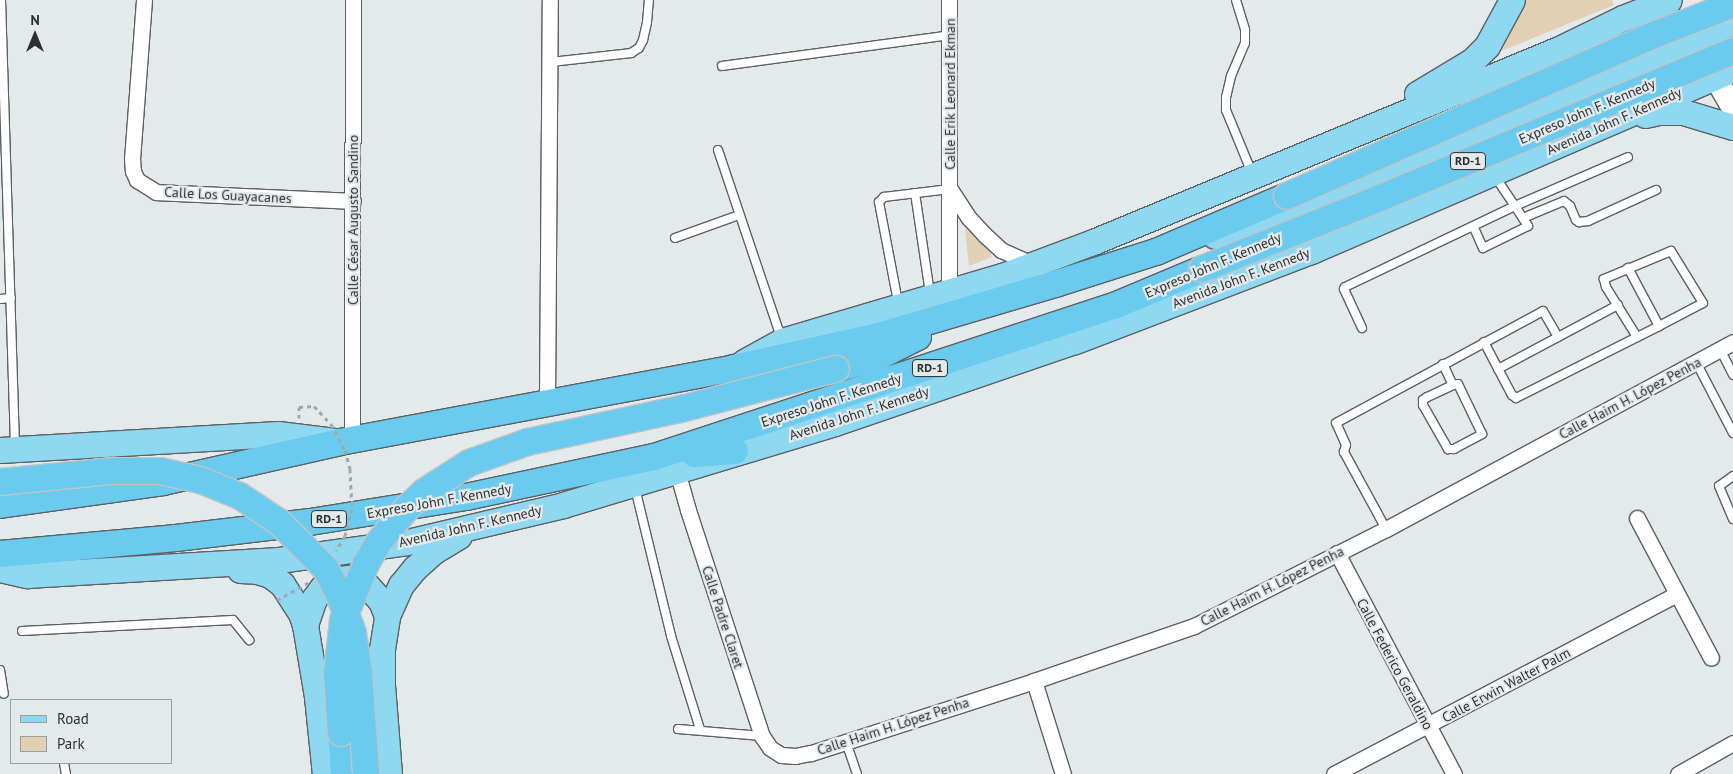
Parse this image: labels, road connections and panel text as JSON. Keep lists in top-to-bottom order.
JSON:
{
  "streets": {
    "highway": ["Expreso John F. Kennedy", "RD-1"],
    "main road": ["Avenida John F. Kennedy"],
    "street": [
      "Calle Erik Leonard Ekman",
      "Calle Los Guayacanes",
      "Calle César Augusto Sandino",
      "Calle Haim H. López Penha",
      "Calle Padre Claret",
      "Calle Federico Geraldino",
      "Calle Erwin Walter Palm"
    ]
  },
  "crossings": [
    ["Avenida John F. Kennedy", "Calle Padre Claret"],
    ["Calle Los Guayacanes", "Calle César Augusto Sandino"],
    ["Calle Haim H. López Penha", "Calle Padre Claret"],
    ["Calle Haim H. López Penha", "Calle Federico Geraldino"],
    ["Calle Federico Geraldino", "Calle Erwin Walter Palm"]
  ],
  "legend": ["Road", "Park"],
  "north": "top"
}
